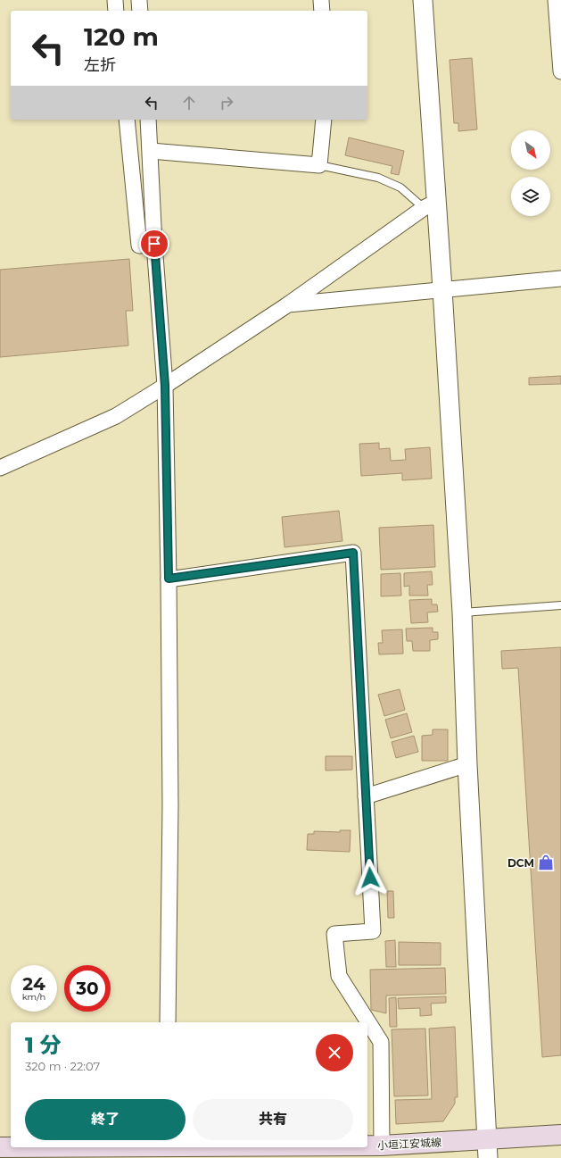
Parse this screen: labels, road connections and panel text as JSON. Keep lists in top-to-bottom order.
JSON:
{
  "streets": {
    "main road": ["小垣江安城線"]
  },
  "places": {
    "shop": ["DCM"]
  },
  "north": "bottom right",
  "page": {
    "turn": ["120 m", "左折"],
    "speed": "24 km/h",
    "limit": "30",
    "heading": ["1 分", "320 m · 22:07"],
    "buttons": ["終了", "共有"]
  }
}
